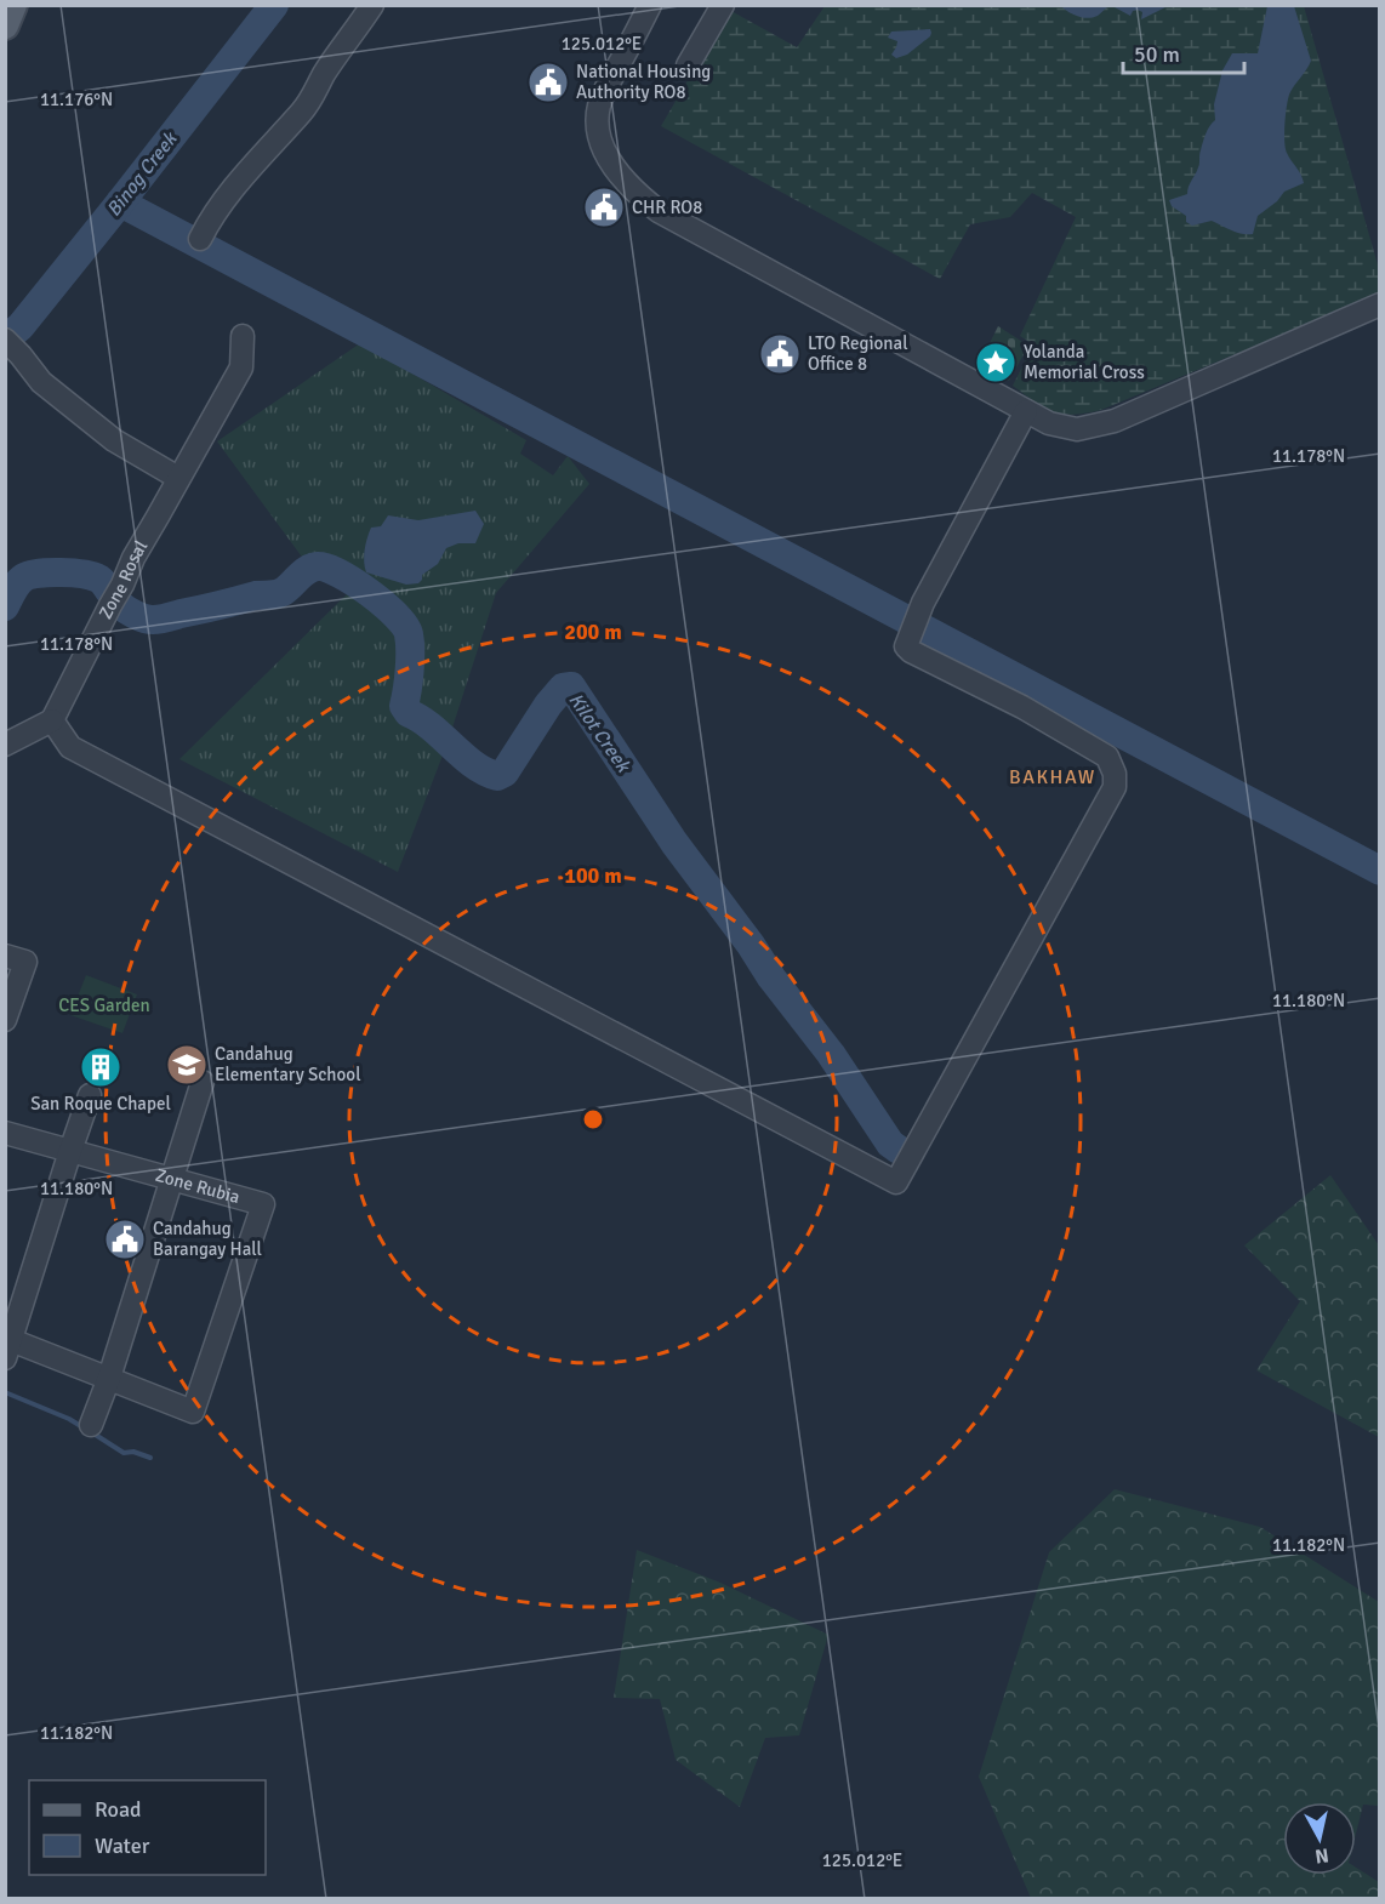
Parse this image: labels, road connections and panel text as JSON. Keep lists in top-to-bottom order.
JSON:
{
  "streets": {
    "street": ["Zone Rosal", "Zone Rubia"]
  },
  "districts": ["BAKHAW"],
  "water": ["Binog Creek", "Kilot Creek"],
  "parks": ["CES Garden"],
  "places": {
    "public building": [
      "National Housing Authority RO8",
      "CHR RO8",
      "LTO Regional Office 8",
      "Candahug Barangay Hall"
    ],
    "place": ["Yolanda Memorial Cross"],
    "school or university": ["Candahug Elementary School"],
    "building": ["San Roque Chapel"]
  },
  "legend": ["Road", "Water"],
  "scale_bar": "50 m",
  "north": "bottom",
  "coordinates": [
    "125.012°E",
    "11.176°N",
    "11.178°N",
    "11.180°N",
    "11.182°N"
  ],
  "rings": ["200 m", "100 m"]
}
